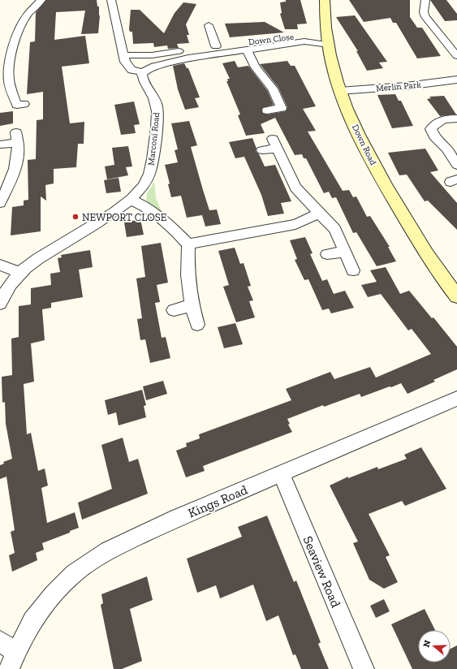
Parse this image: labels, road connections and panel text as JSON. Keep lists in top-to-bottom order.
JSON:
{
  "streets": {
    "street": [
      "Down Close",
      "Merlin Park",
      "Marconi Road",
      "Down Road",
      "Kings Road",
      "Seaview Road"
    ]
  },
  "crossings": [
    ["Down Close", "Down Road"],
    ["Merlin Park", "Down Road"],
    ["Kings Road", "Seaview Road"]
  ],
  "places": ["NEWPORT CLOSE"],
  "north": "left"
}
